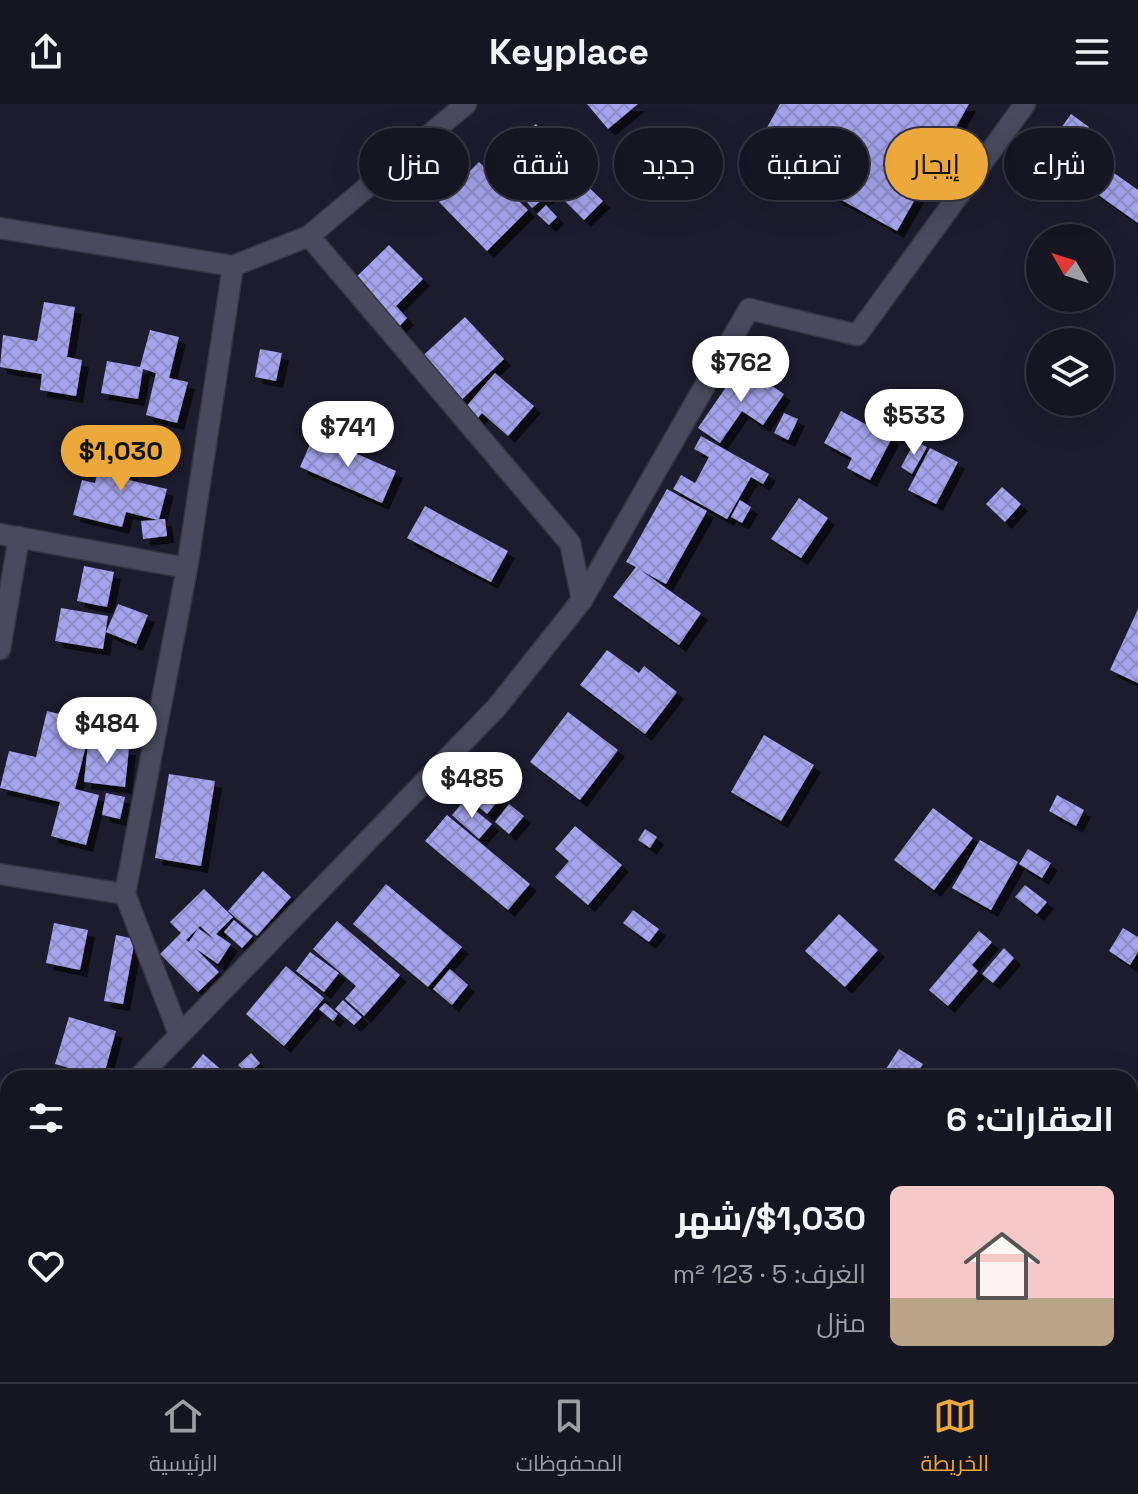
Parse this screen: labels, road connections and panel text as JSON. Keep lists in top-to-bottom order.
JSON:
{
  "north": "top left",
  "page": {
    "header": "Keyplace",
    "chip": [
      "شراء",
      "إيجار",
      "تصفية",
      "جديد",
      "شقة",
      "منزل"
    ],
    "price": [
      "$762",
      "$533",
      "$741",
      "$1,030",
      "$484",
      "$485"
    ],
    "heading": "العقارات: 6",
    "list": [
      {
        "name": "$1,030/شهر",
        "note": "الغرف: 5 · 123 m² · منزل"
      }
    ],
    "tabs": ["الخريطة", "المحفوظات", "الرئيسية"]
  }
}
